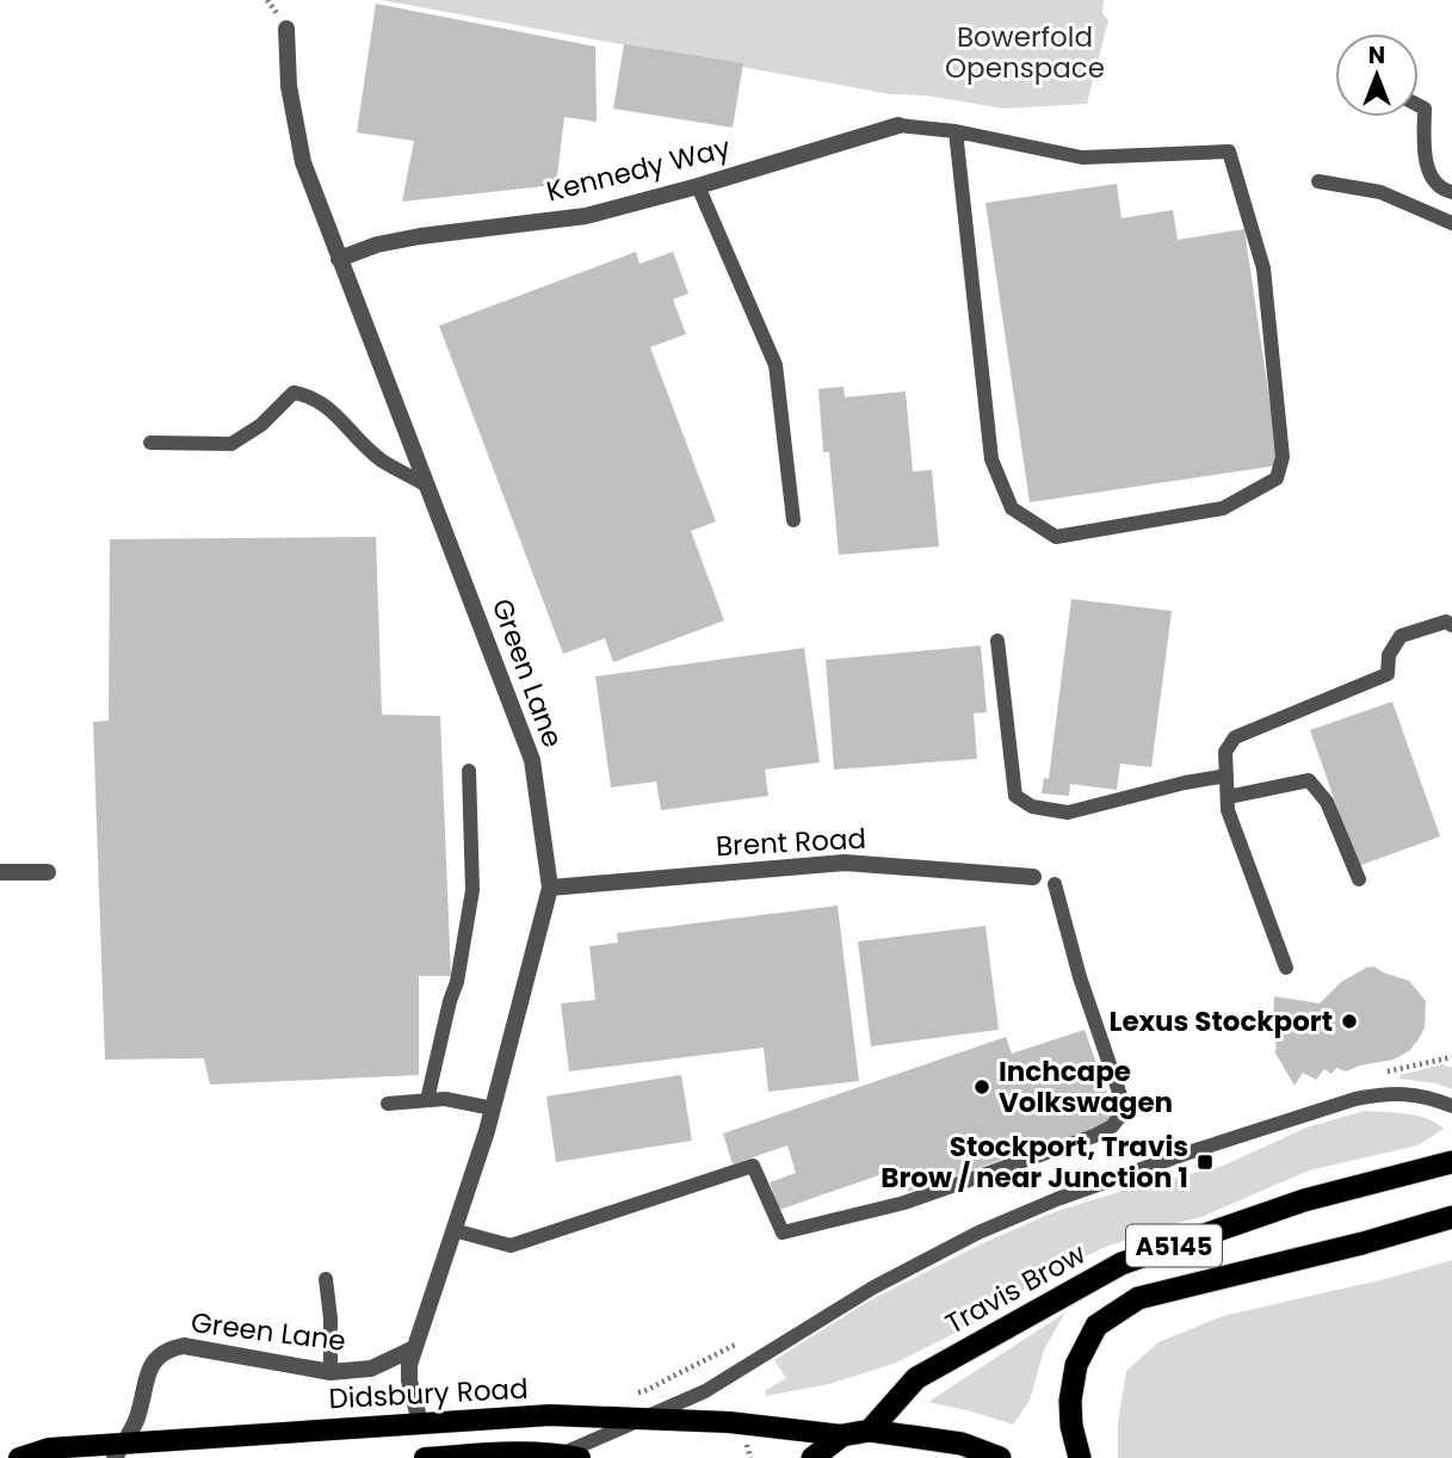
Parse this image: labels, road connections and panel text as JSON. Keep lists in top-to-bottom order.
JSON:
{
  "streets": {
    "highway": ["A5145", "Travis Brow"],
    "main road": ["Didsbury Road"],
    "street": ["Kennedy Way", "Green Lane", "Brent Road"]
  },
  "crossings": [
    ["Kennedy Way", "Green Lane"],
    ["Green Lane", "Brent Road"],
    ["Green Lane", "Didsbury Road"]
  ],
  "parks": ["Bowerfold Openspace"],
  "places": {
    "other": ["Lexus Stockport", "Inchcape Volkswagen"],
    "transit": ["Stockport, Travis Brow / near Junction 1"]
  },
  "north": "top"
}
